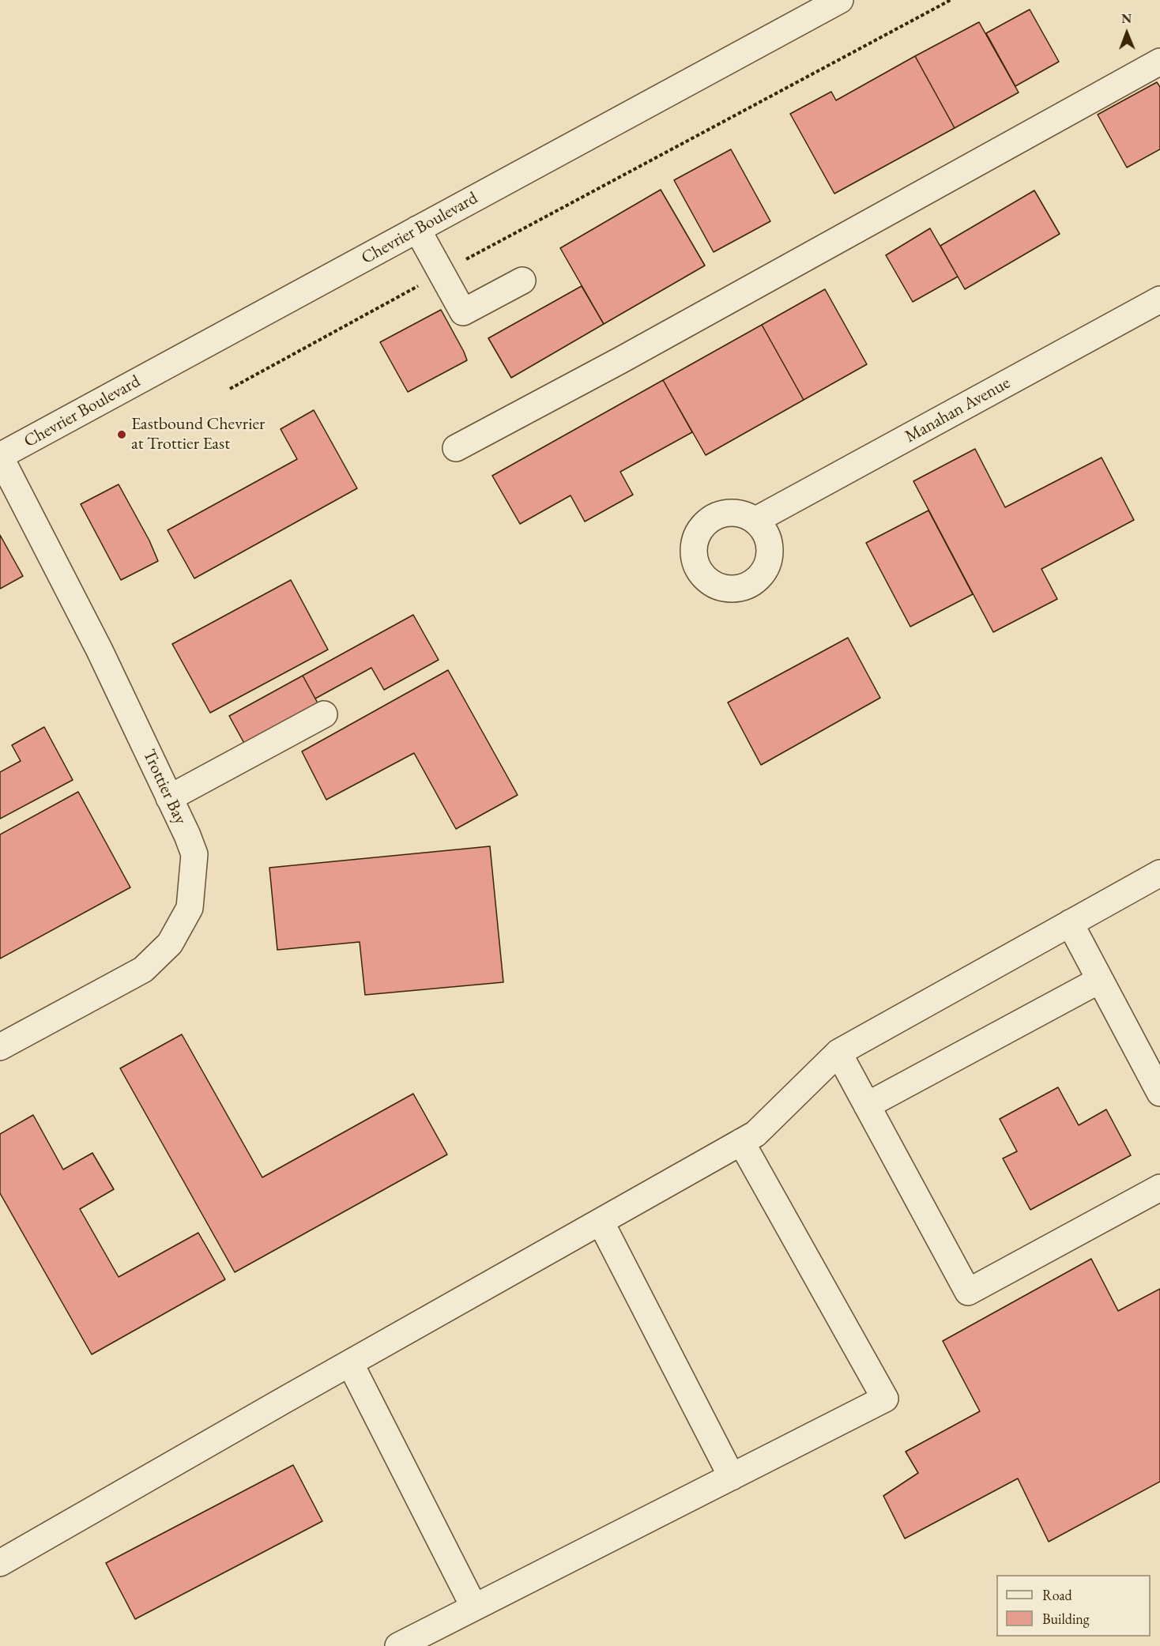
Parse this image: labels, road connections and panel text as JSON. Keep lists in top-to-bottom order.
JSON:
{
  "streets": {
    "street": ["Chevrier Boulevard", "Manahan Avenue", "Trottier Bay"]
  },
  "crossings": [
    ["Chevrier Boulevard", "Trottier Bay"]
  ],
  "places": ["Eastbound Chevrier at Trottier East"],
  "legend": ["Road", "Building"],
  "north": "top"
}
